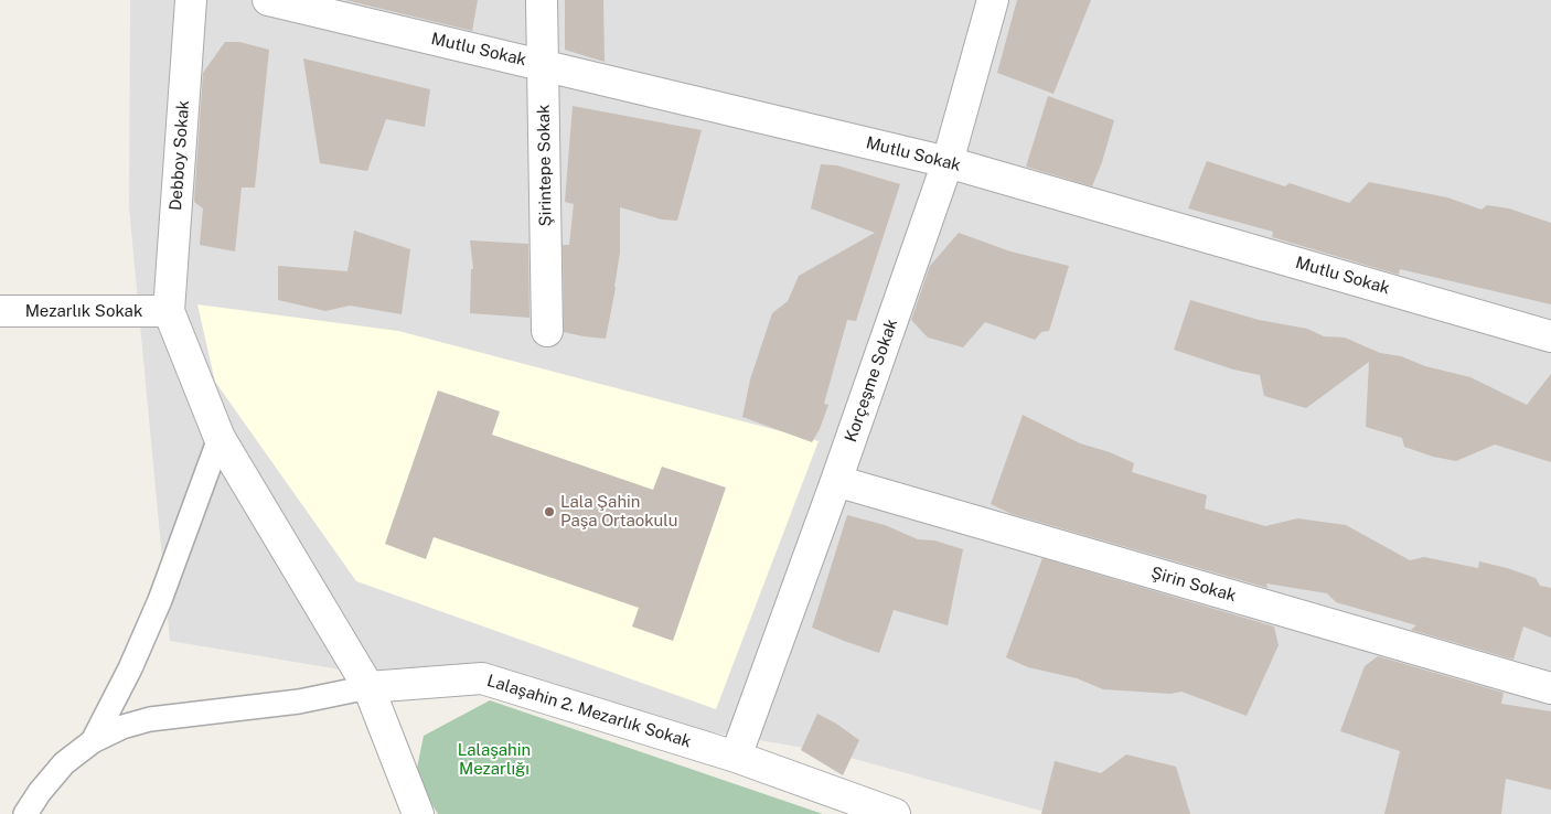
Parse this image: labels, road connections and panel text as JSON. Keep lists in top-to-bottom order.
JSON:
{
  "streets": {
    "street": [
      "Mutlu Sokak",
      "Debboy Sokak",
      "Şirintepe Sokak",
      "Mezarlık Sokak",
      "Korçeşme Sokak",
      "Şirin Sokak",
      "Lalaşahin 2. Mezarlık Sokak"
    ]
  },
  "crossings": [
    ["Mutlu Sokak", "Şirintepe Sokak"],
    ["Mutlu Sokak", "Korçeşme Sokak"],
    ["Debboy Sokak", "Mezarlık Sokak"],
    ["Korçeşme Sokak", "Şirin Sokak"],
    ["Korçeşme Sokak", "Lalaşahin 2. Mezarlık Sokak"]
  ],
  "parks": ["Lalaşahin Mezarlığı"],
  "places": ["Lala Şahin Paşa Ortaokulu"]
}
